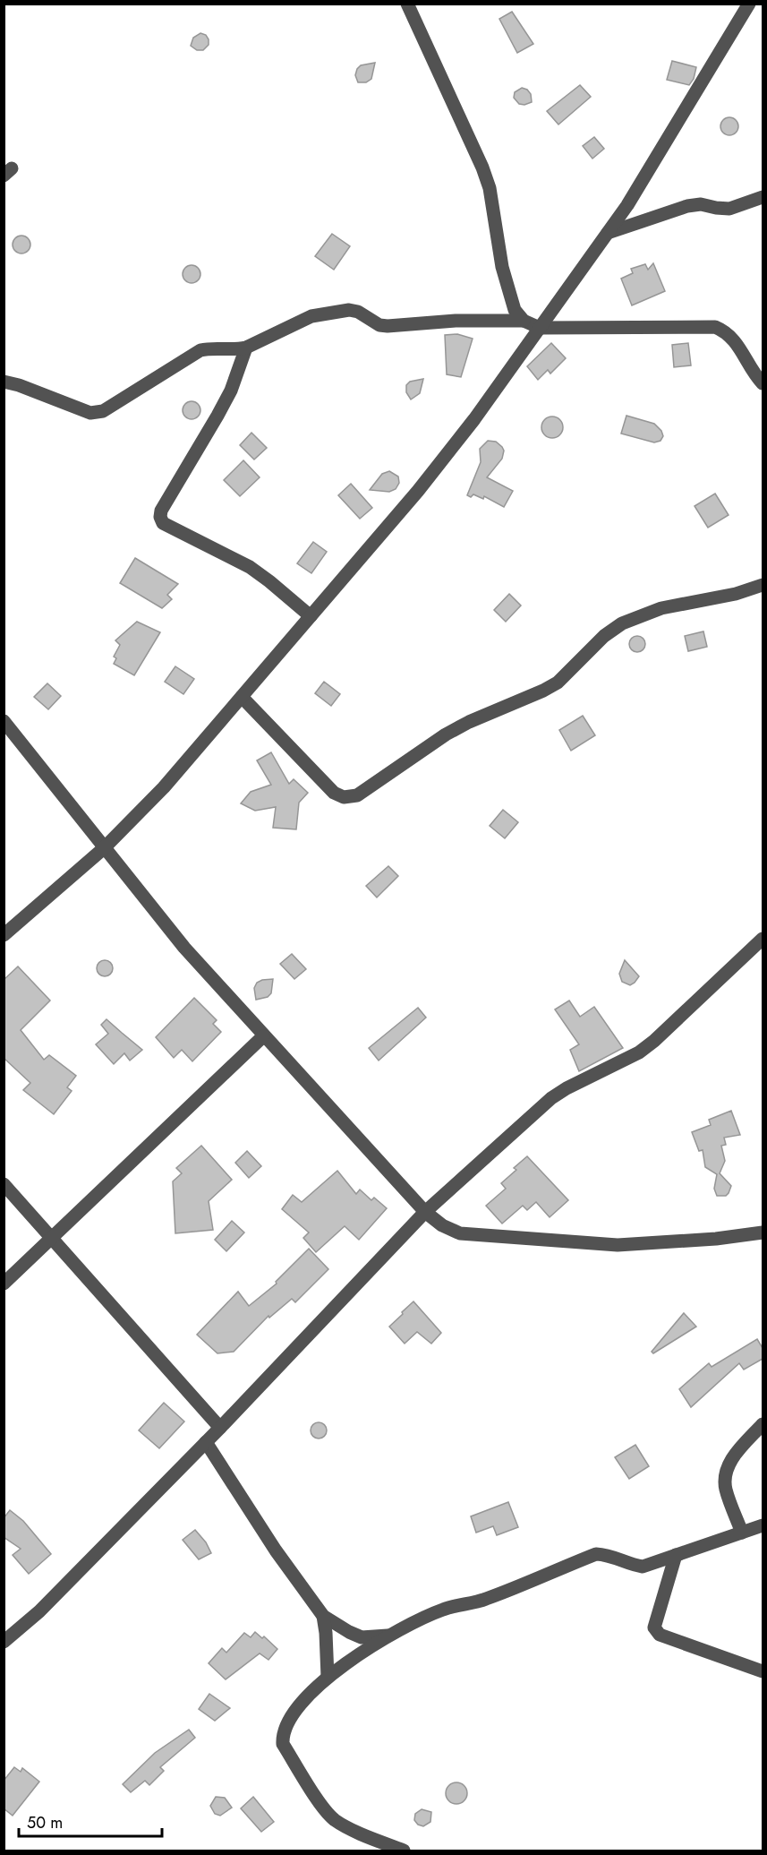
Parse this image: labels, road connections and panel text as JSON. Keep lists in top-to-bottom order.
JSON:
{
  "scale_bar": "50 m"
}
